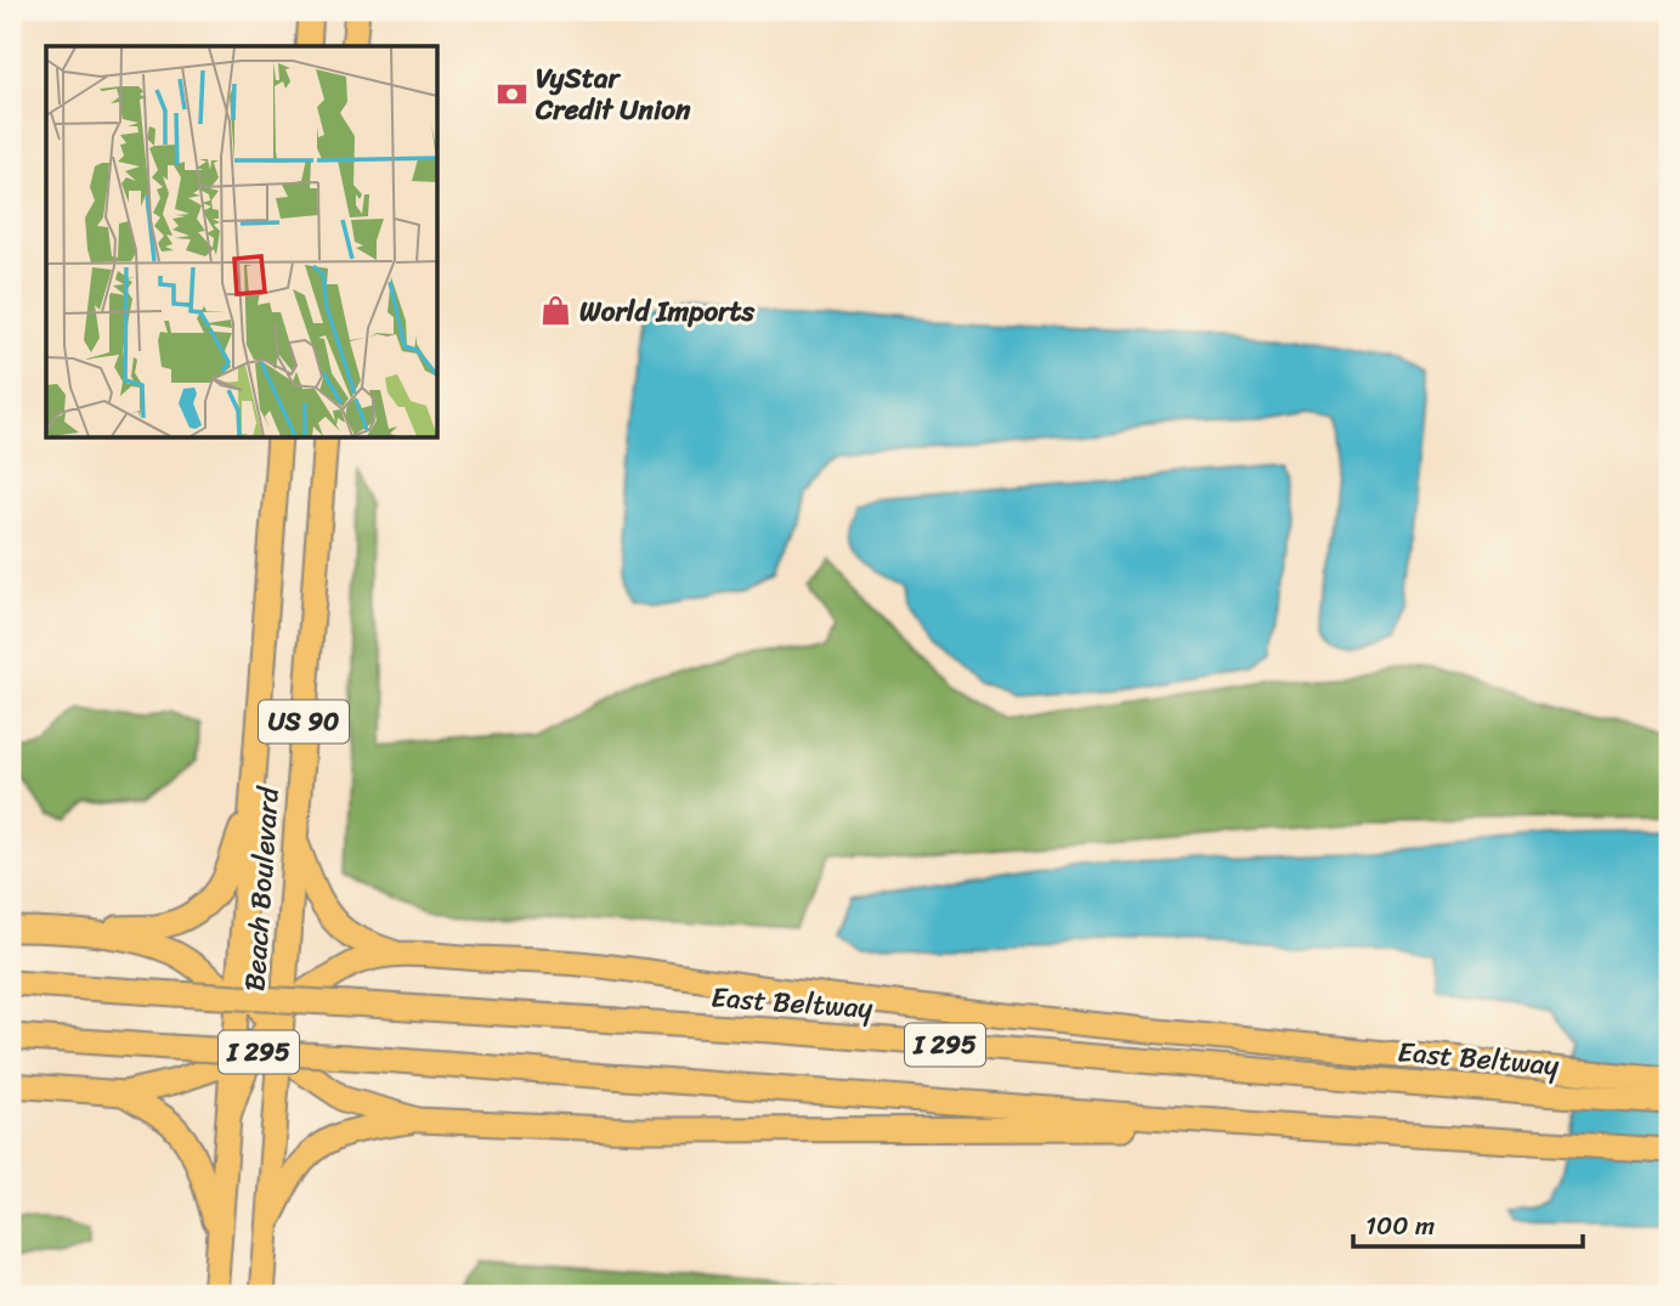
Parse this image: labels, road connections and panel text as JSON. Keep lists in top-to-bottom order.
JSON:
{
  "streets": {
    "highway": [
      "US 90",
      "Beach Boulevard",
      "East Beltway",
      "I 295"
    ]
  },
  "crossings": [
    ["US 90", "Beach Boulevard"]
  ],
  "places": {
    "bank": ["VyStar Credit Union"],
    "shop": ["World Imports"]
  },
  "scale_bar": "100 m"
}
